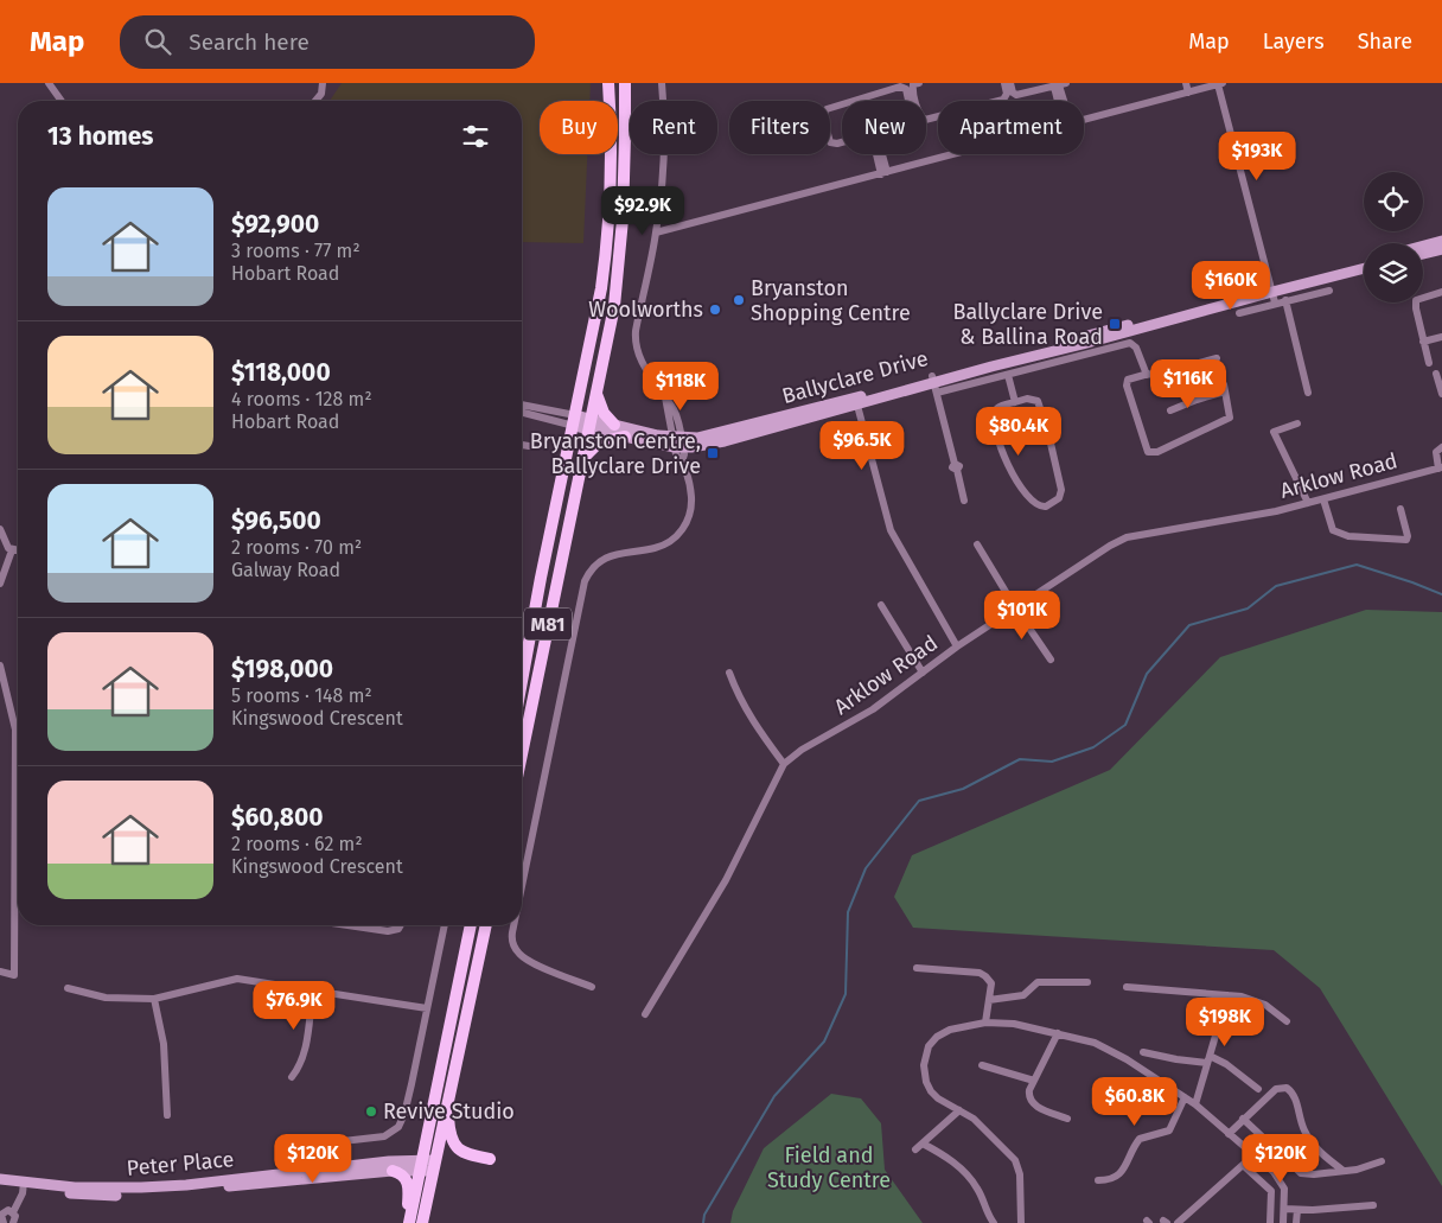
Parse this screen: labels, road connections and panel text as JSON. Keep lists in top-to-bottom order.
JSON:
{
  "streets": {
    "main road": ["M81"],
    "street": ["Ballyclare Drive", "Arklow Road", "Peter Place"]
  },
  "crossings": [
    ["Ballyclare Drive", "M81"]
  ],
  "parks": ["Field and Study Centre"],
  "places": {
    "other": ["Bryanston Shopping Centre", "Woolworths", "Revive Studio"],
    "transit": ["Ballyclare Drive & Ballina Road", "Bryanston Centre, Ballyclare Drive"]
  },
  "page": {
    "header": "Map",
    "search": "Search here",
    "nav": ["Map", "Layers", "Share"],
    "chip": [
      "Buy",
      "Rent",
      "Filters",
      "New",
      "Apartment"
    ],
    "heading": "13 homes",
    "price": [
      "$193K",
      "$92.9K",
      "$160K",
      "$116K",
      "$118K",
      "$80.4K",
      "$96.5K",
      "$101K",
      "$76.9K",
      "$198K",
      "$60.8K",
      "$120K",
      "$120K"
    ],
    "list": [
      {
        "name": "$92,900",
        "note": "3 rooms · 77 m² · Hobart Road"
      },
      {
        "name": "$118,000",
        "note": "4 rooms · 128 m² · Hobart Road"
      },
      {
        "name": "$96,500",
        "note": "2 rooms · 70 m² · Galway Road"
      },
      {
        "name": "$198,000",
        "note": "5 rooms · 148 m² · Kingswood Crescent"
      },
      {
        "name": "$60,800",
        "note": "2 rooms · 62 m² · Kingswood Crescent"
      }
    ]
  }
}
